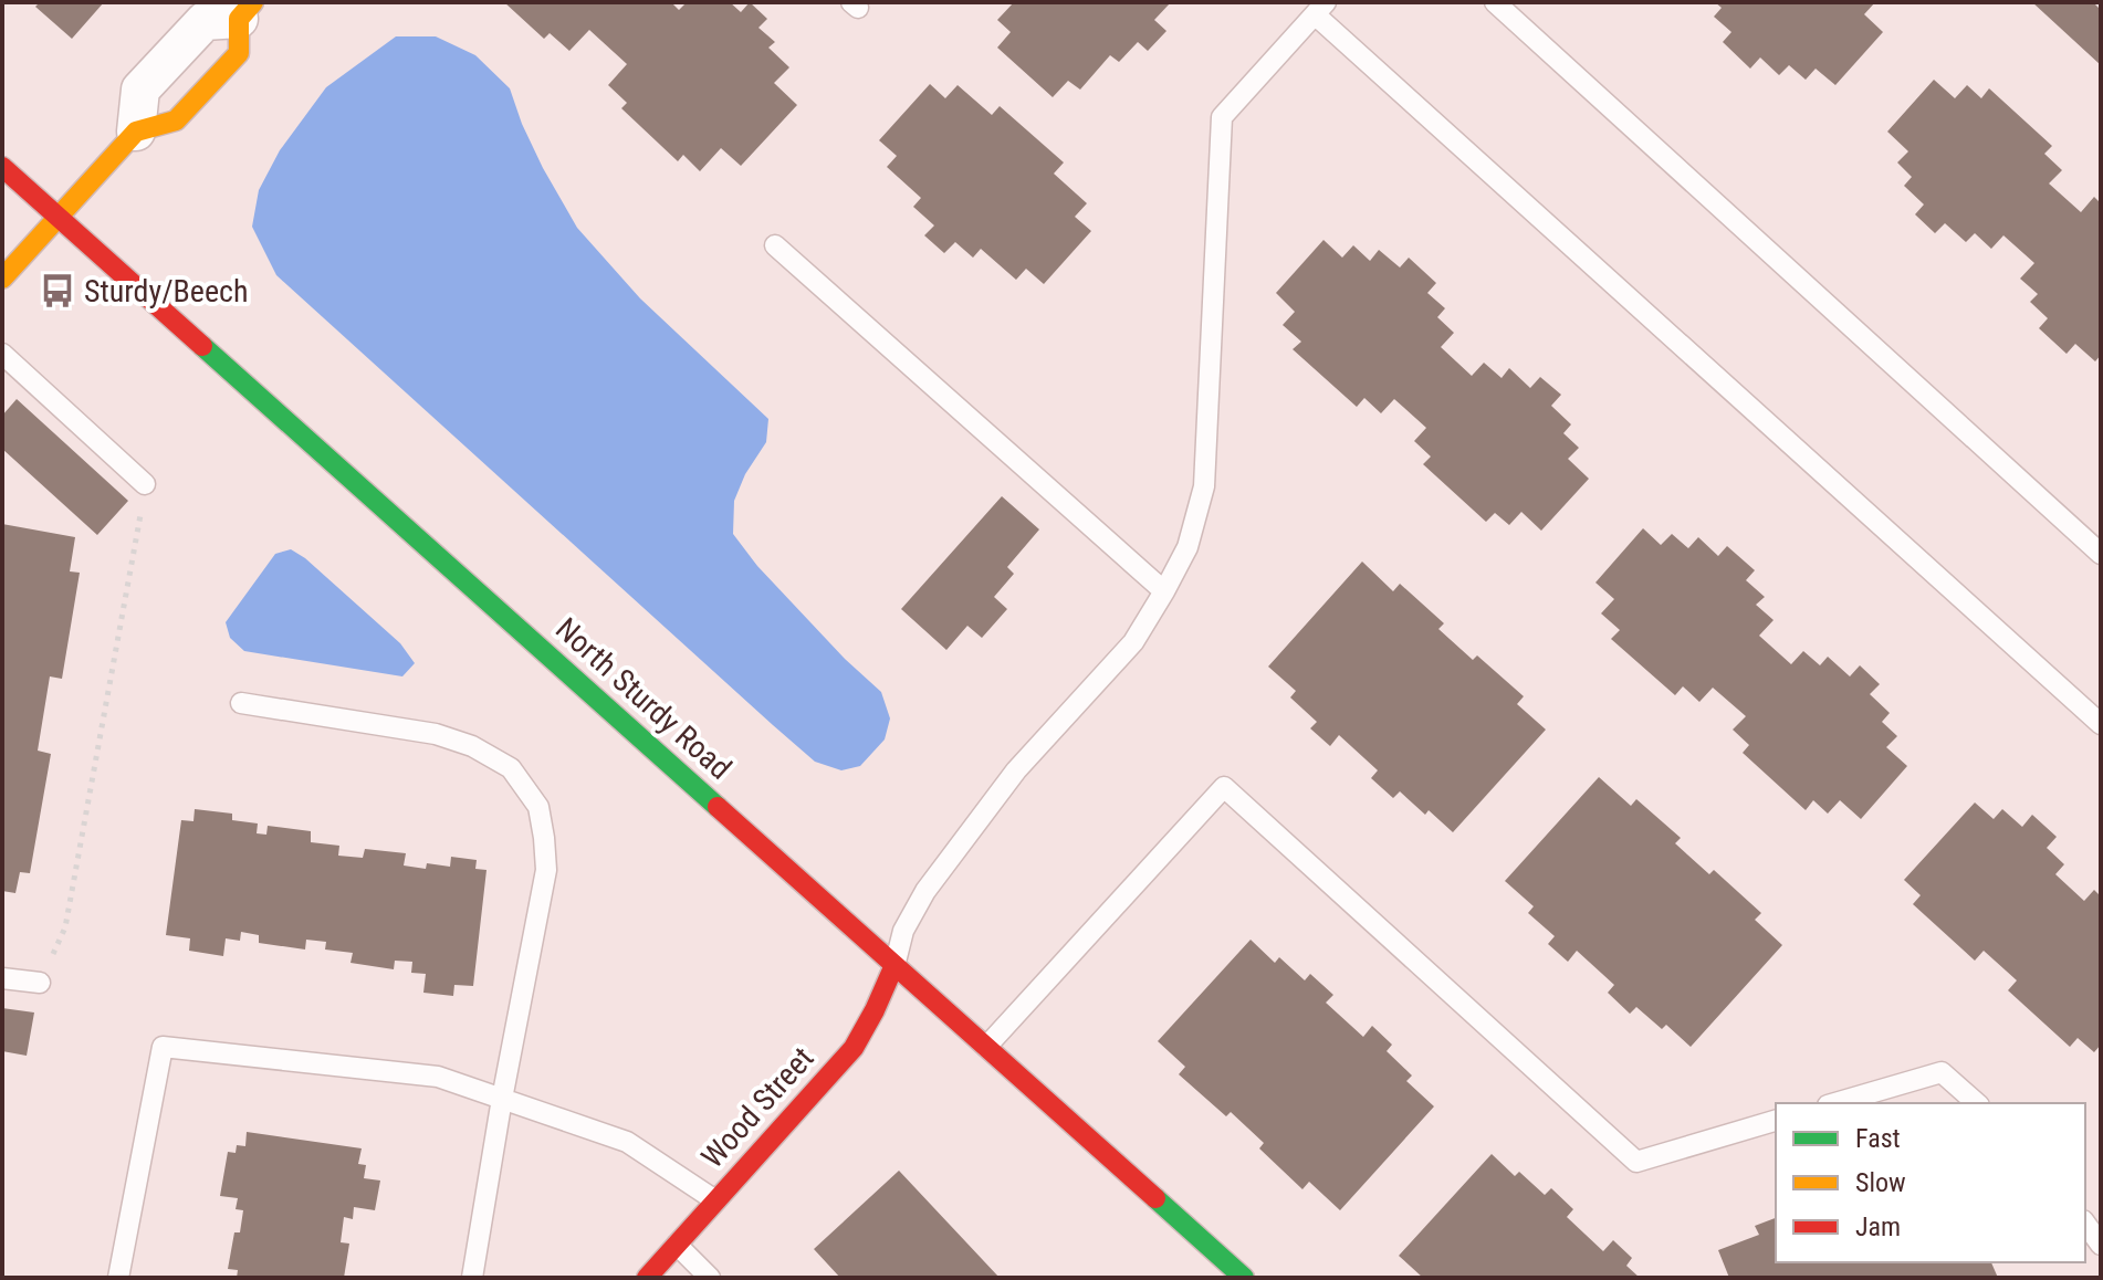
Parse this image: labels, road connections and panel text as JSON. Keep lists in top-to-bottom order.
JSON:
{
  "streets": {
    "street": ["North Sturdy Road", "Wood Street"]
  },
  "crossings": [
    ["North Sturdy Road", "Wood Street"]
  ],
  "places": {
    "bus stop": ["Sturdy/Beech"]
  },
  "legend": ["Fast", "Slow", "Jam"]
}
